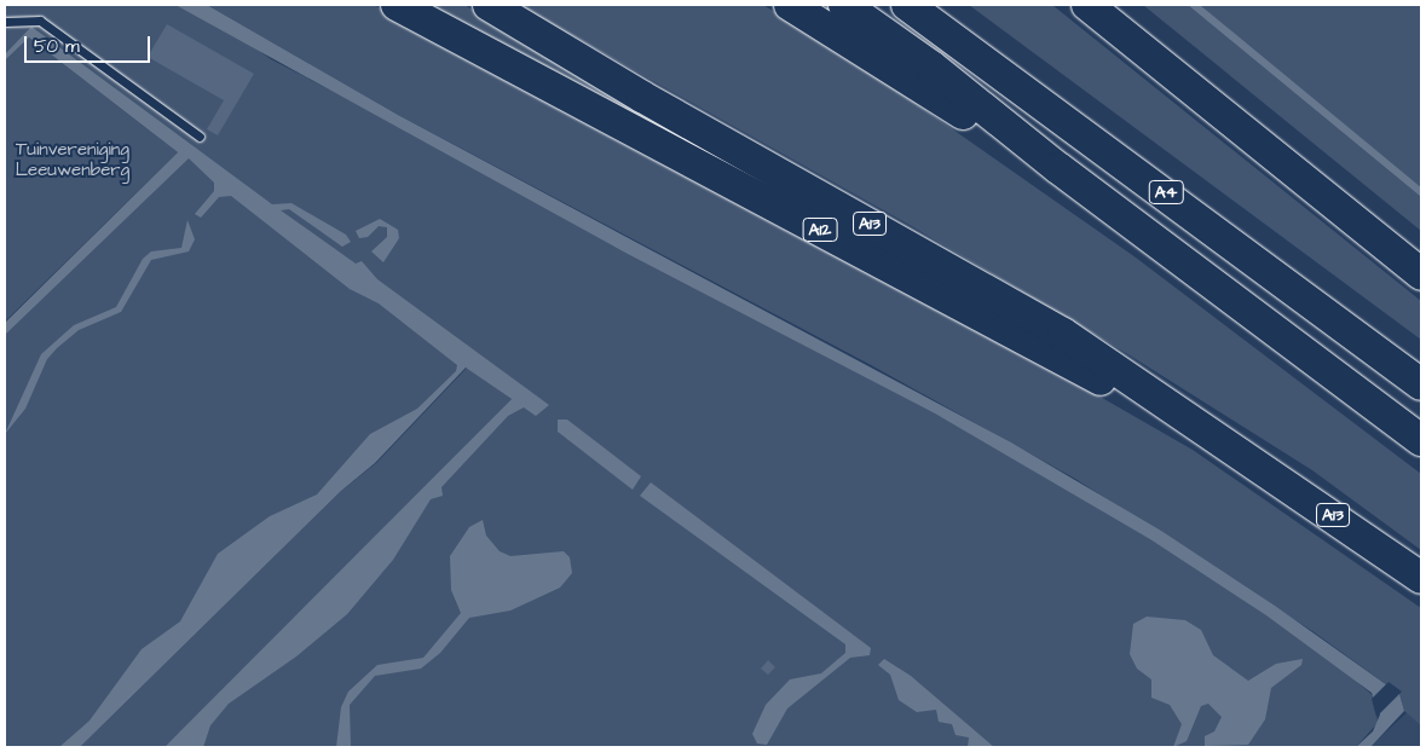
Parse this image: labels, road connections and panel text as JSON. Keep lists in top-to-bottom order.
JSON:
{
  "streets": {
    "highway": ["A4", "A13", "A12"]
  },
  "crossings": [
    ["A13", "A12"]
  ],
  "parks": ["Tuinvereniging Leeuwenberg"],
  "scale_bar": "50 m"
}
